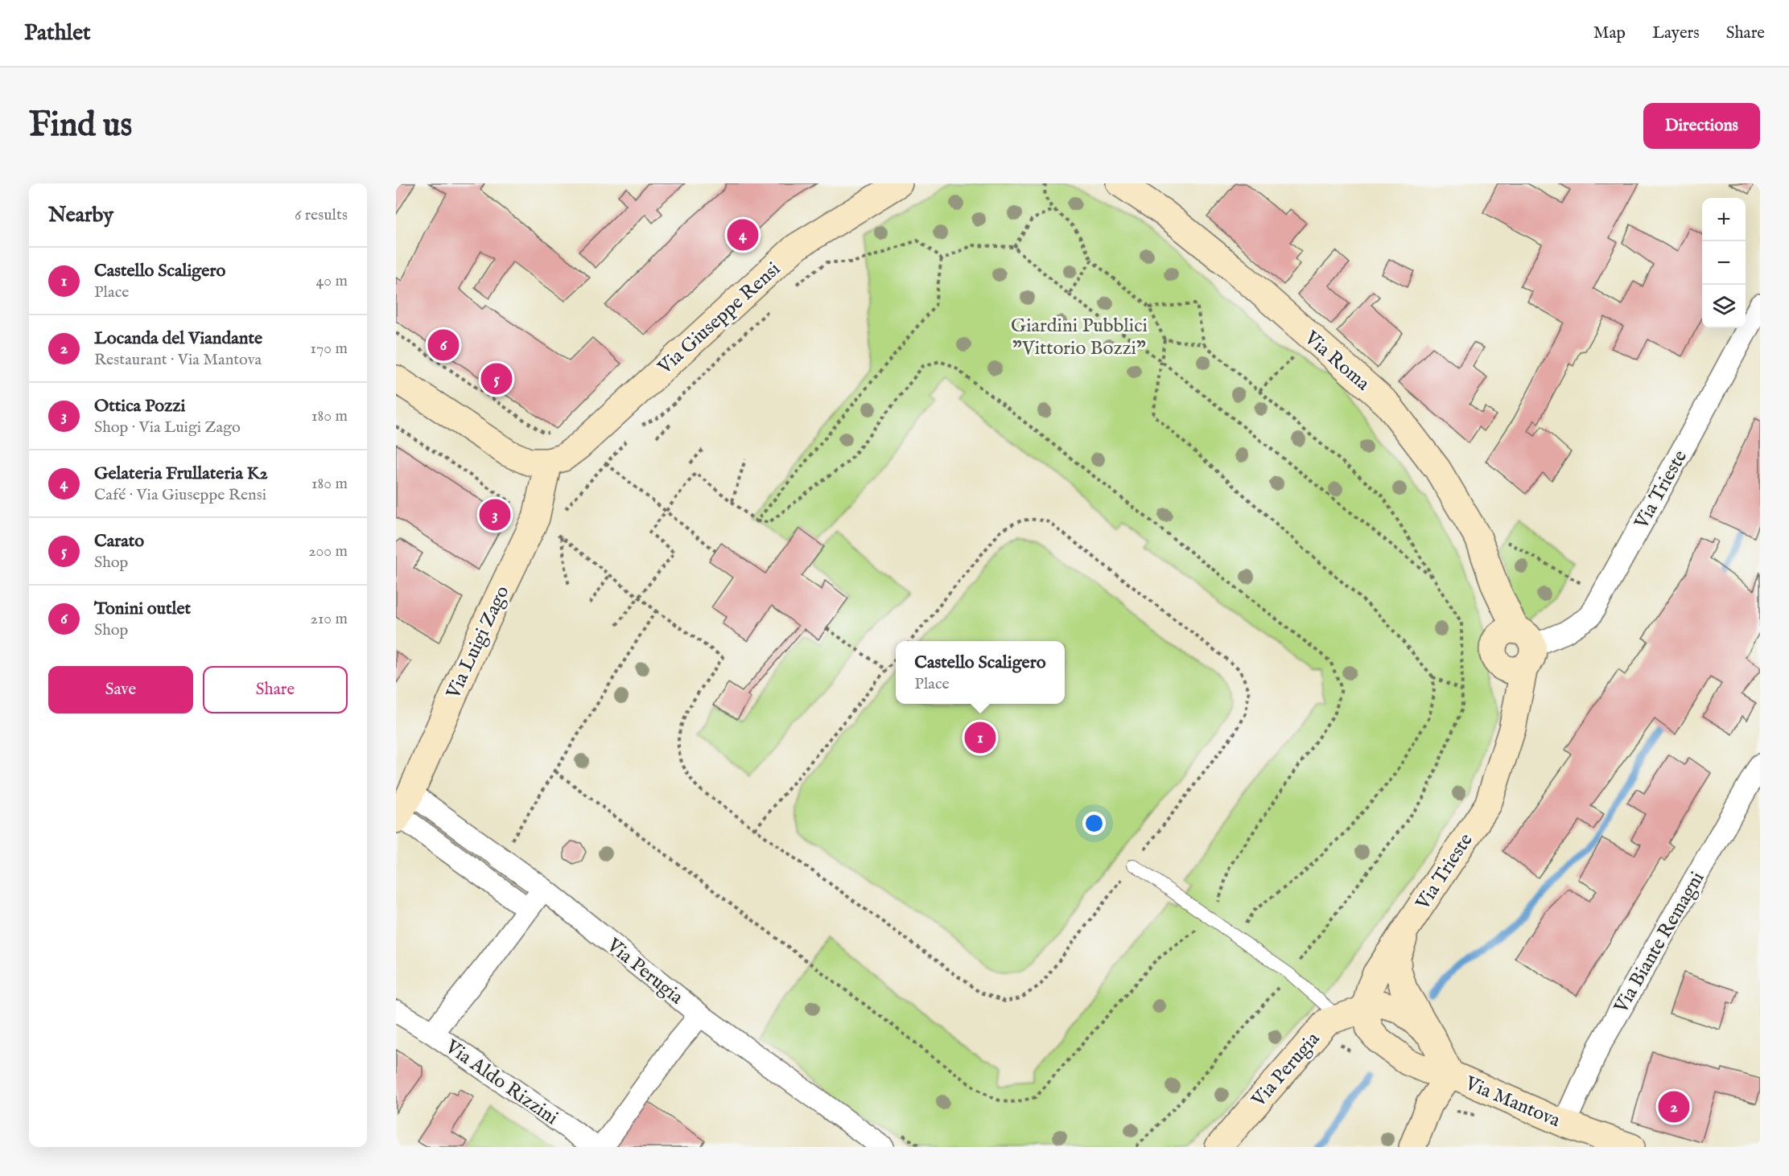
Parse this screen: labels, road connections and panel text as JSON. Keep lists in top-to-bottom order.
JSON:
{
  "streets": {
    "street": [
      "Via Giuseppe Rensi",
      "Via Roma",
      "Via Trieste",
      "Via Luigi Zago",
      "Via Biante Remagni",
      "Via Perugia",
      "Via Aldo Rizzini",
      "Via Mantova"
    ]
  },
  "crossings": [
    ["Via Giuseppe Rensi", "Via Luigi Zago"],
    ["Via Roma", "Via Trieste"],
    ["Via Trieste", "Via Perugia"],
    ["Via Trieste", "Via Mantova"],
    ["Via Luigi Zago", "Via Perugia"],
    ["Via Biante Remagni", "Via Mantova"],
    ["Via Perugia", "Via Aldo Rizzini"],
    ["Via Perugia", "Via Mantova"]
  ],
  "parks": ["Giardini Pubblici \"Vittorio Bozzi\""],
  "page": {
    "header": "Pathlet",
    "nav": ["Map", "Layers", "Share"],
    "buttons": [
      "Directions",
      ["Save", "Share"]
    ],
    "title": "Find us",
    "heading": ["Nearby", "6 results"],
    "map_buttons": ["+", "−"],
    "pins": [
      "4",
      "6",
      "5",
      "3",
      "1",
      "2"
    ],
    "list": [
      {
        "mark": "1",
        "name": "Castello Scaligero",
        "note": "Place",
        "value": "40 m"
      },
      {
        "mark": "2",
        "name": "Locanda del Viandante",
        "note": "Restaurant · Via Mantova",
        "value": "170 m"
      },
      {
        "mark": "3",
        "name": "Ottica Pozzi",
        "note": "Shop · Via Luigi Zago",
        "value": "180 m"
      },
      {
        "mark": "4",
        "name": "Gelateria Frullateria K2",
        "note": "Café · Via Giuseppe Rensi",
        "value": "180 m"
      },
      {
        "mark": "5",
        "name": "Carato",
        "note": "Shop",
        "value": "200 m"
      },
      {
        "mark": "6",
        "name": "Tonini outlet",
        "note": "Shop",
        "value": "210 m"
      }
    ],
    "popup": ["Castello Scaligero", "Place"]
  }
}
